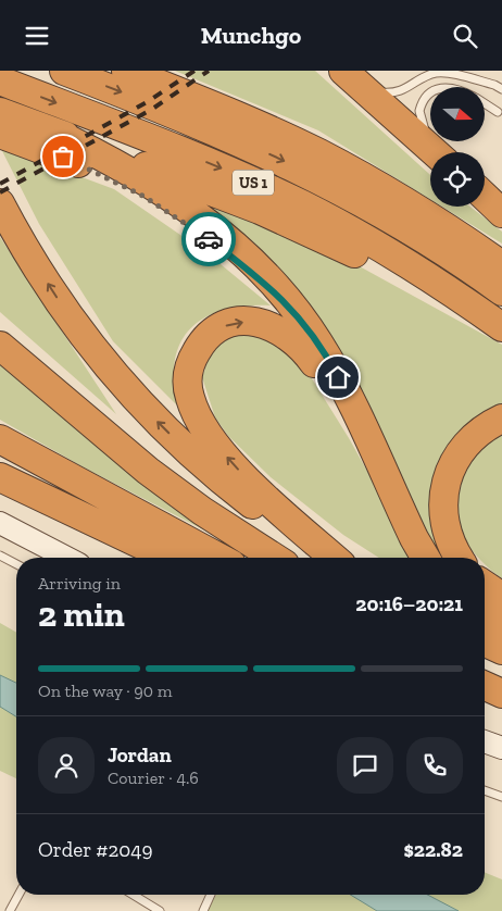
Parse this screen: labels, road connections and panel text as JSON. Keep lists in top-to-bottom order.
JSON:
{
  "streets": {
    "highway": ["US 1"]
  },
  "north": "right",
  "page": {
    "header": "Munchgo",
    "heading": ["2 min", "Arriving in", "20:16–20:21"],
    "panel": [
      "Jordan",
      "Courier · 4.6",
      "Order #2049",
      "$22.82"
    ],
    "bar": "On the way · 90 m"
  }
}
